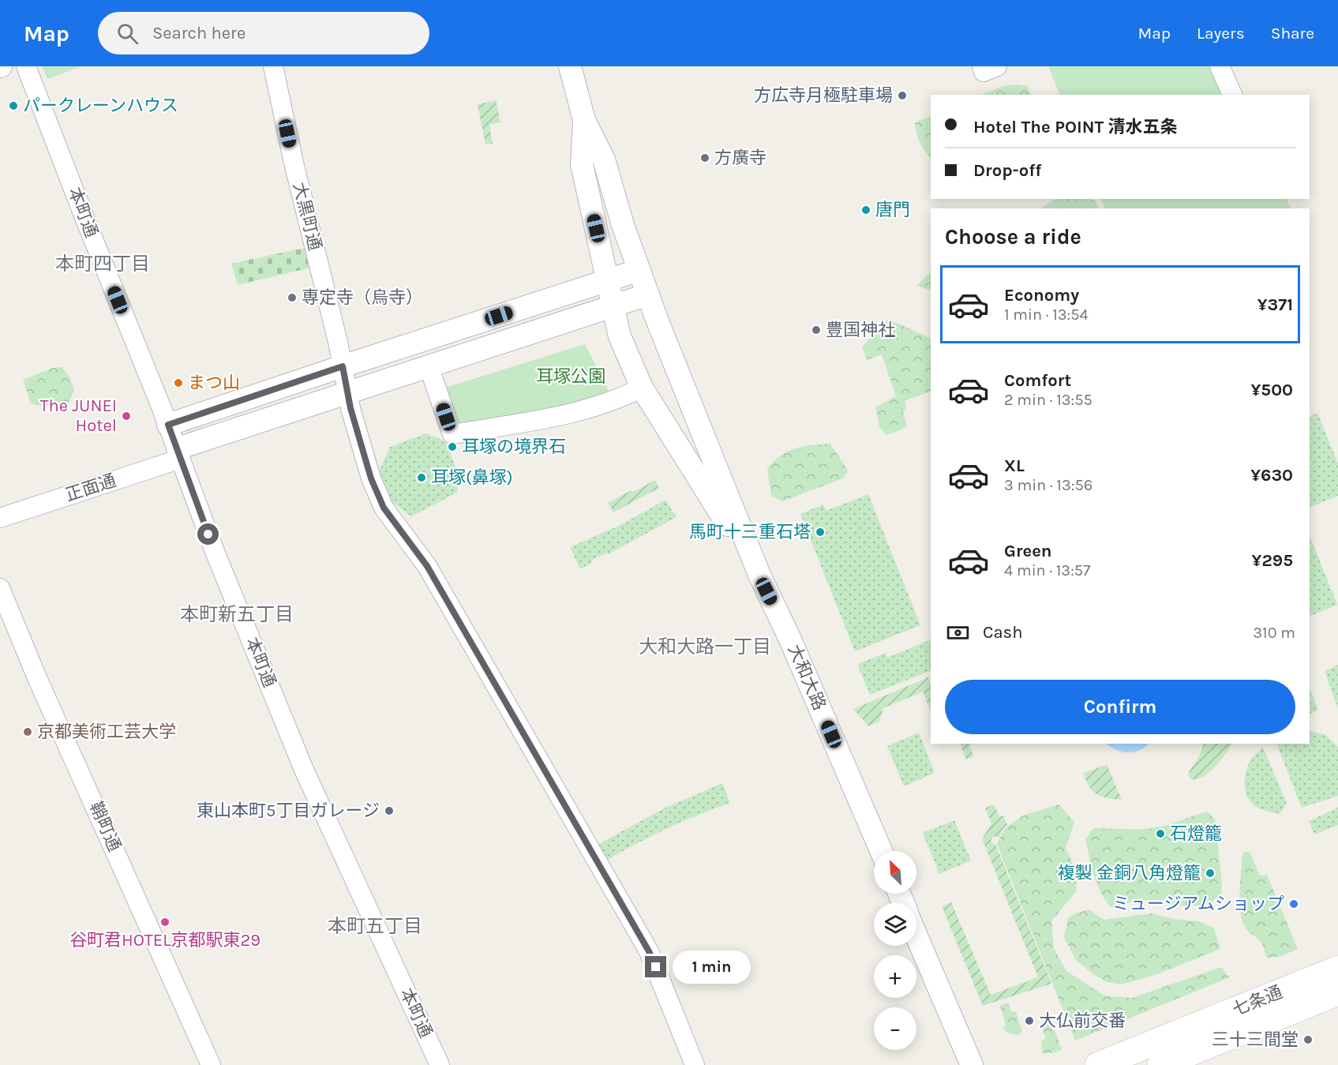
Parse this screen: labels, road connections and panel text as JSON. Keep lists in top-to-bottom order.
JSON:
{
  "streets": {
    "main road": ["七条通"],
    "street": [
      "本町通",
      "大黒町通",
      "正面通",
      "大和大路",
      "鞘町通"
    ]
  },
  "crossings": [
    ["本町通", "正面通"]
  ],
  "districts": [
    "本町四丁目",
    "本町新五丁目",
    "大和大路一丁目",
    "本町五丁目"
  ],
  "parks": ["耳塚公園"],
  "places": [
    "方広寺月極駐車場",
    "パークレーンハウス",
    "方廣寺",
    "唐門",
    "専定寺（烏寺）",
    "豊国神社",
    "まつ山",
    "The JUNEI Hotel",
    "耳塚の境界石",
    "耳塚(鼻塚)",
    "馬町十三重石塔",
    "京都美術工芸大学",
    "東山本町5丁目ガレージ",
    "石燈籠",
    "複製 金銅八角燈籠",
    "ミュージアムショップ",
    "谷町君HOTEL京都駅東29",
    "大仏前交番",
    "三十三間堂"
  ],
  "north": "top left",
  "page": {
    "header": "Map",
    "search": "Search here",
    "nav": ["Map", "Layers", "Share"],
    "banner": ["Hotel The POINT 清水五条", "Drop-off"],
    "heading": "Choose a ride",
    "list": [
      {
        "name": "Economy",
        "note": "1 min · 13:54",
        "value": "¥371"
      },
      {
        "name": "Comfort",
        "note": "2 min · 13:55",
        "value": "¥500"
      },
      {
        "name": "XL",
        "note": "3 min · 13:56",
        "value": "¥630"
      },
      {
        "name": "Green",
        "note": "4 min · 13:57",
        "value": "¥295"
      }
    ],
    "pay": ["Cash", "310 m"],
    "buttons": "Confirm",
    "map_buttons": ["+", "−"],
    "bubble": "1 min"
  }
}
